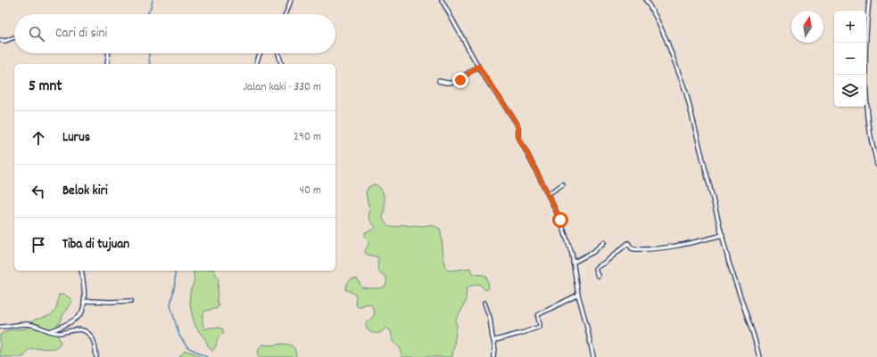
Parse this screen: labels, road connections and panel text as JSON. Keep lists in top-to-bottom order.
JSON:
{
  "north": "top",
  "page": {
    "map_buttons": ["+", "−"],
    "search": "Cari di sini",
    "heading": ["5 mnt", "Jalan kaki · 330 m"],
    "list": [
      ["Lurus", "290 m"],
      ["Belok kiri", "40 m"],
      "Tiba di tujuan"
    ]
  }
}
